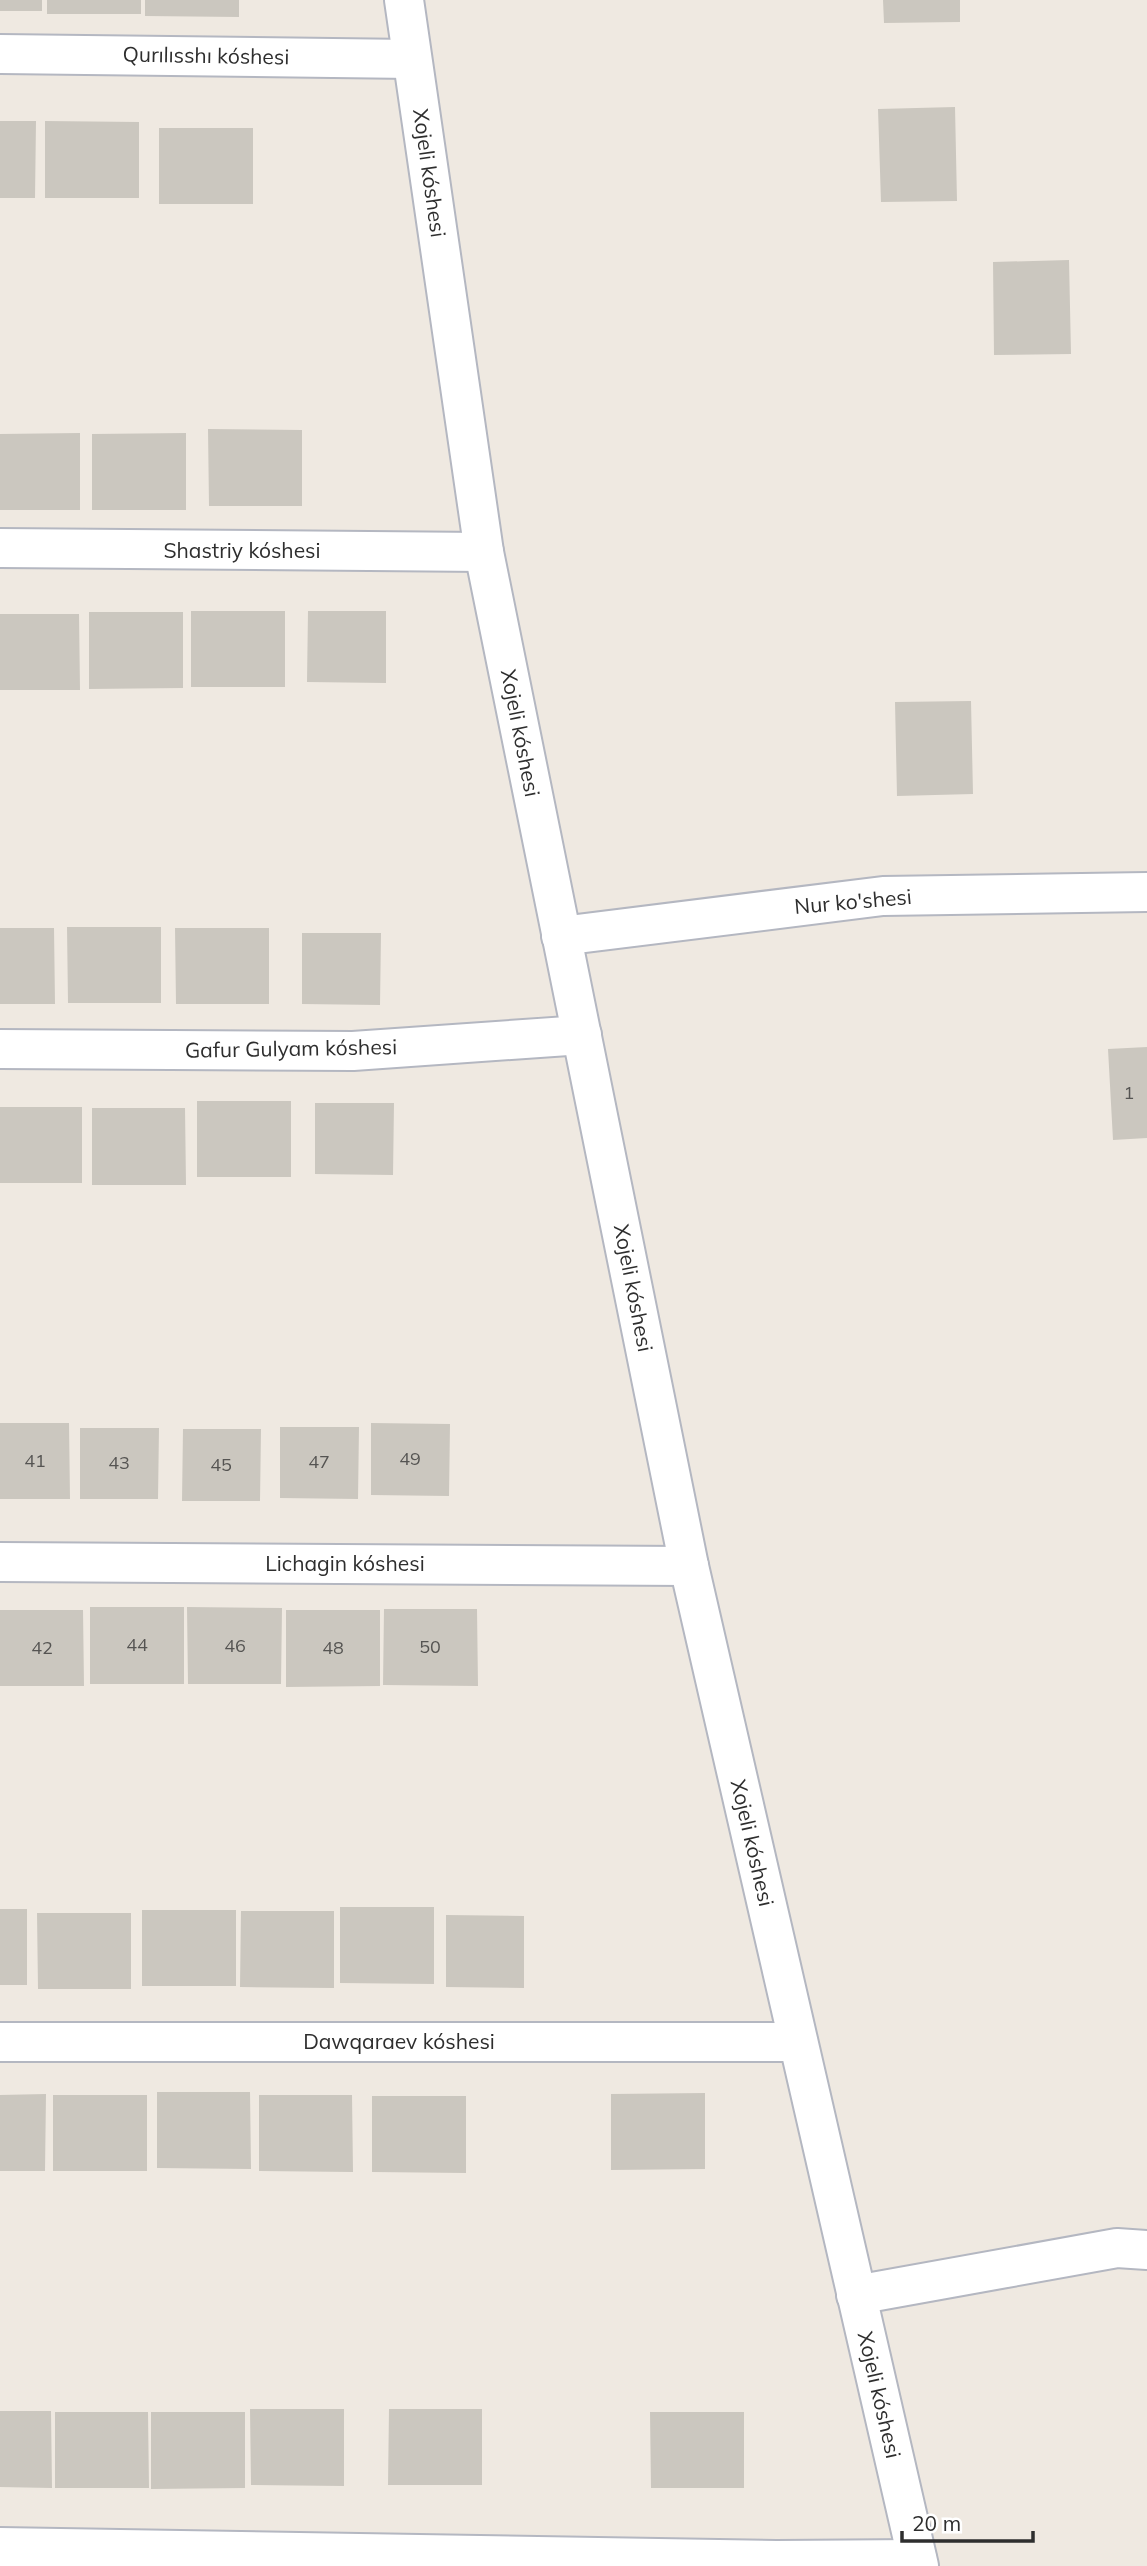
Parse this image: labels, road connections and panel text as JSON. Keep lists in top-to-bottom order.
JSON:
{
  "streets": {
    "street": [
      "Qurılısshı kóshesi",
      "Xojeli kóshesi",
      "Shastriy kóshesi",
      "Nur ko'shesi",
      "Gafur Gulyam kóshesi",
      "Lichagin kóshesi",
      "Dawqaraev kóshesi"
    ]
  },
  "crossings": [
    ["Qurılısshı kóshesi", "Xojeli kóshesi"],
    ["Xojeli kóshesi", "Shastriy kóshesi"],
    ["Xojeli kóshesi", "Nur ko'shesi"],
    ["Xojeli kóshesi", "Gafur Gulyam kóshesi"],
    ["Xojeli kóshesi", "Lichagin kóshesi"],
    ["Xojeli kóshesi", "Dawqaraev kóshesi"]
  ],
  "house_numbers": [
    "1",
    "49",
    "41",
    "47",
    "43",
    "45",
    "44",
    "46",
    "50",
    "42",
    "48"
  ],
  "scale_bar": "20 m"
}
